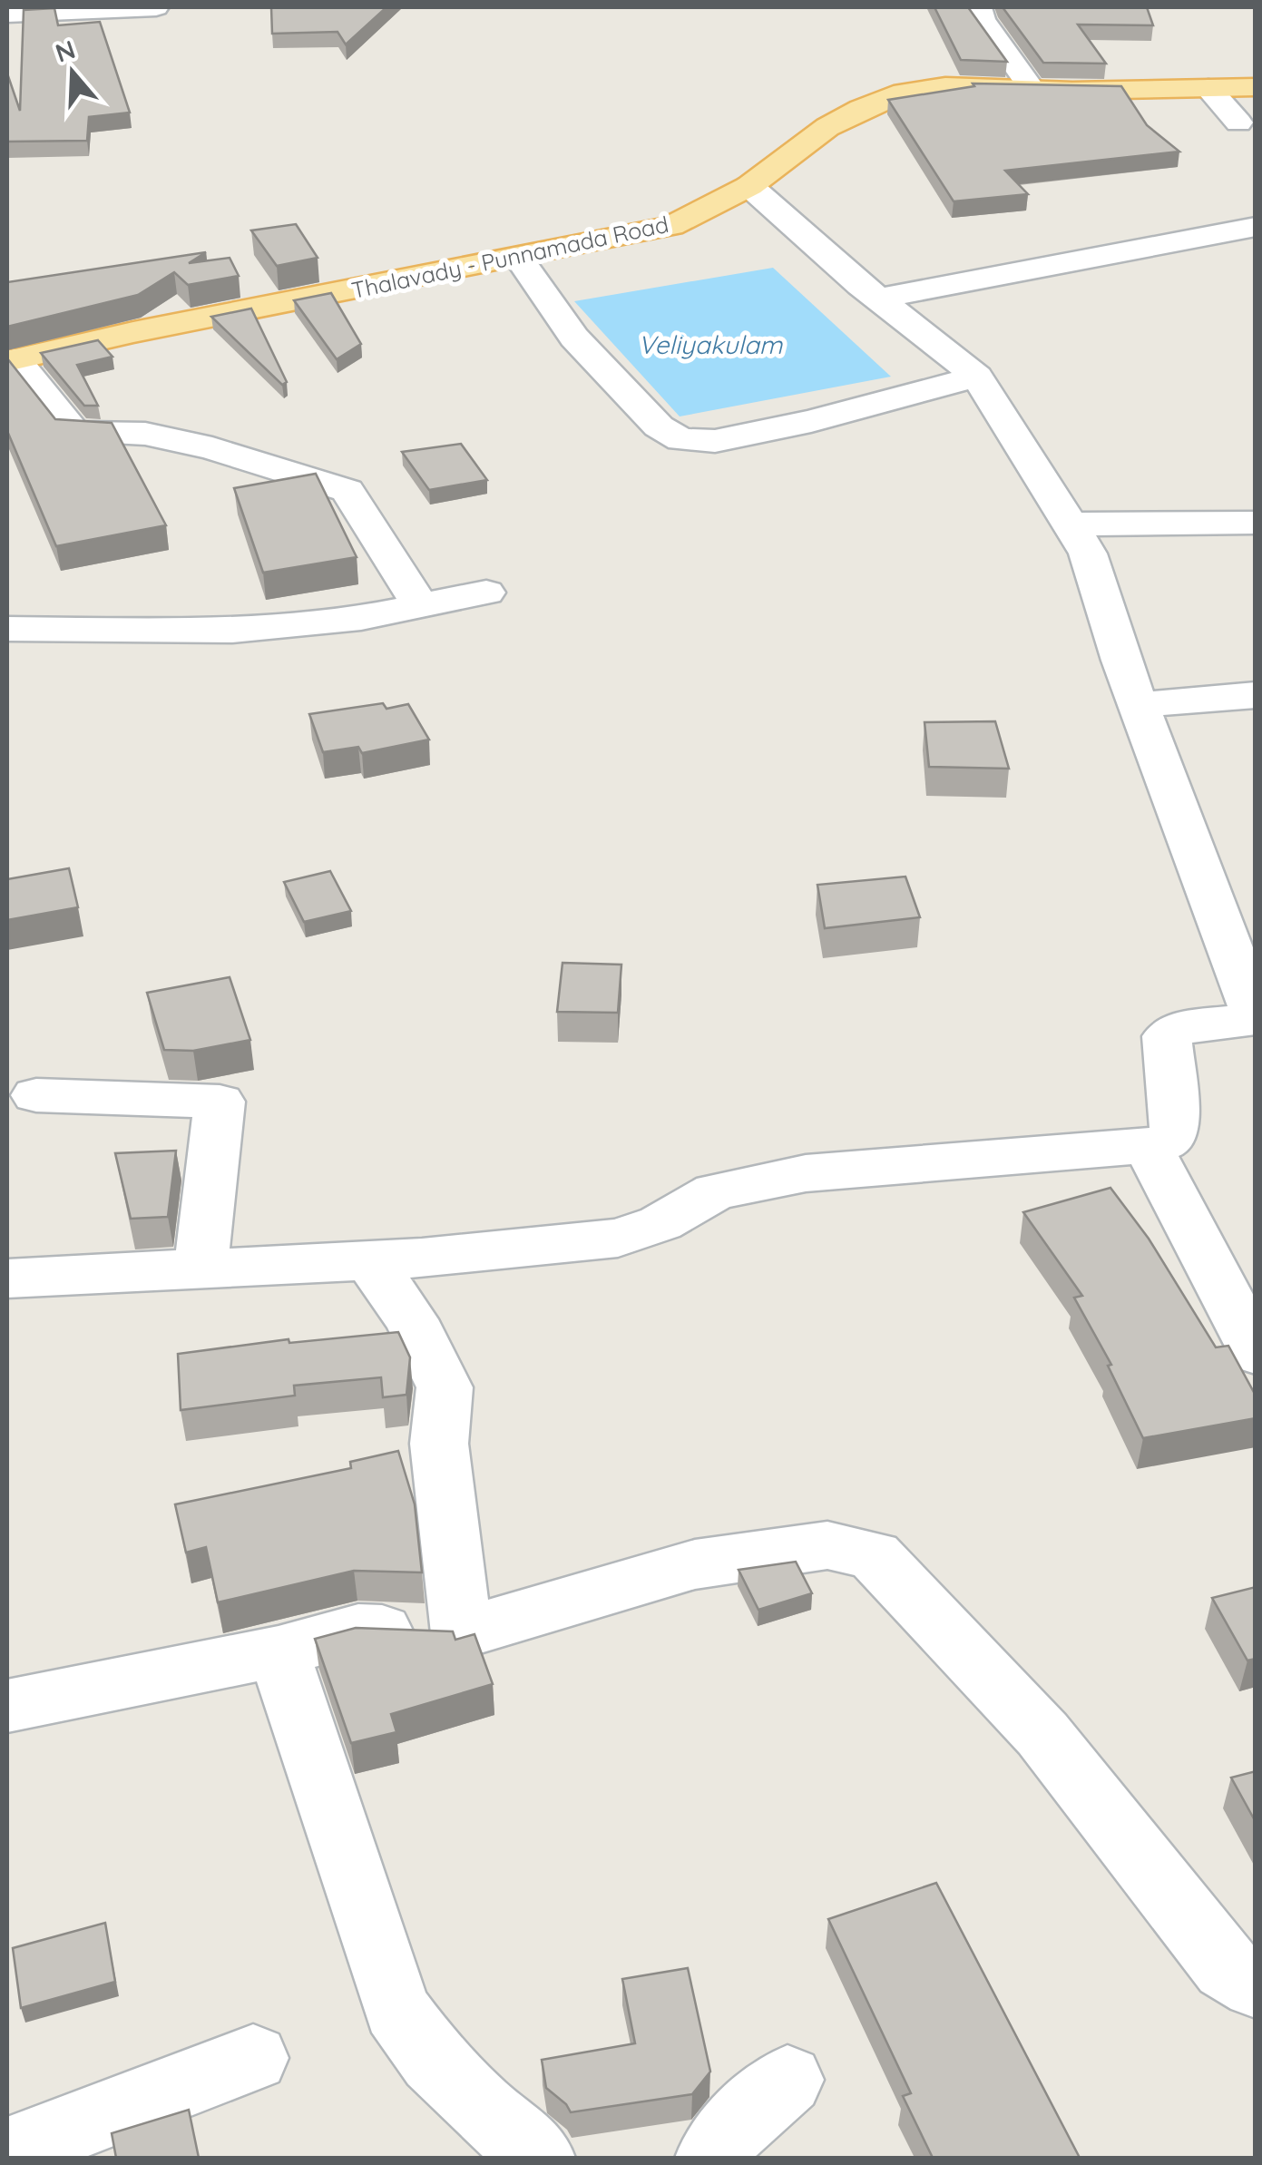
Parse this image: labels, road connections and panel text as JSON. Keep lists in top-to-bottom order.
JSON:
{
  "streets": {
    "main road": ["Thalavady - Punnamada Road"]
  },
  "water": ["Veliyakulam"],
  "north": "top"
}
